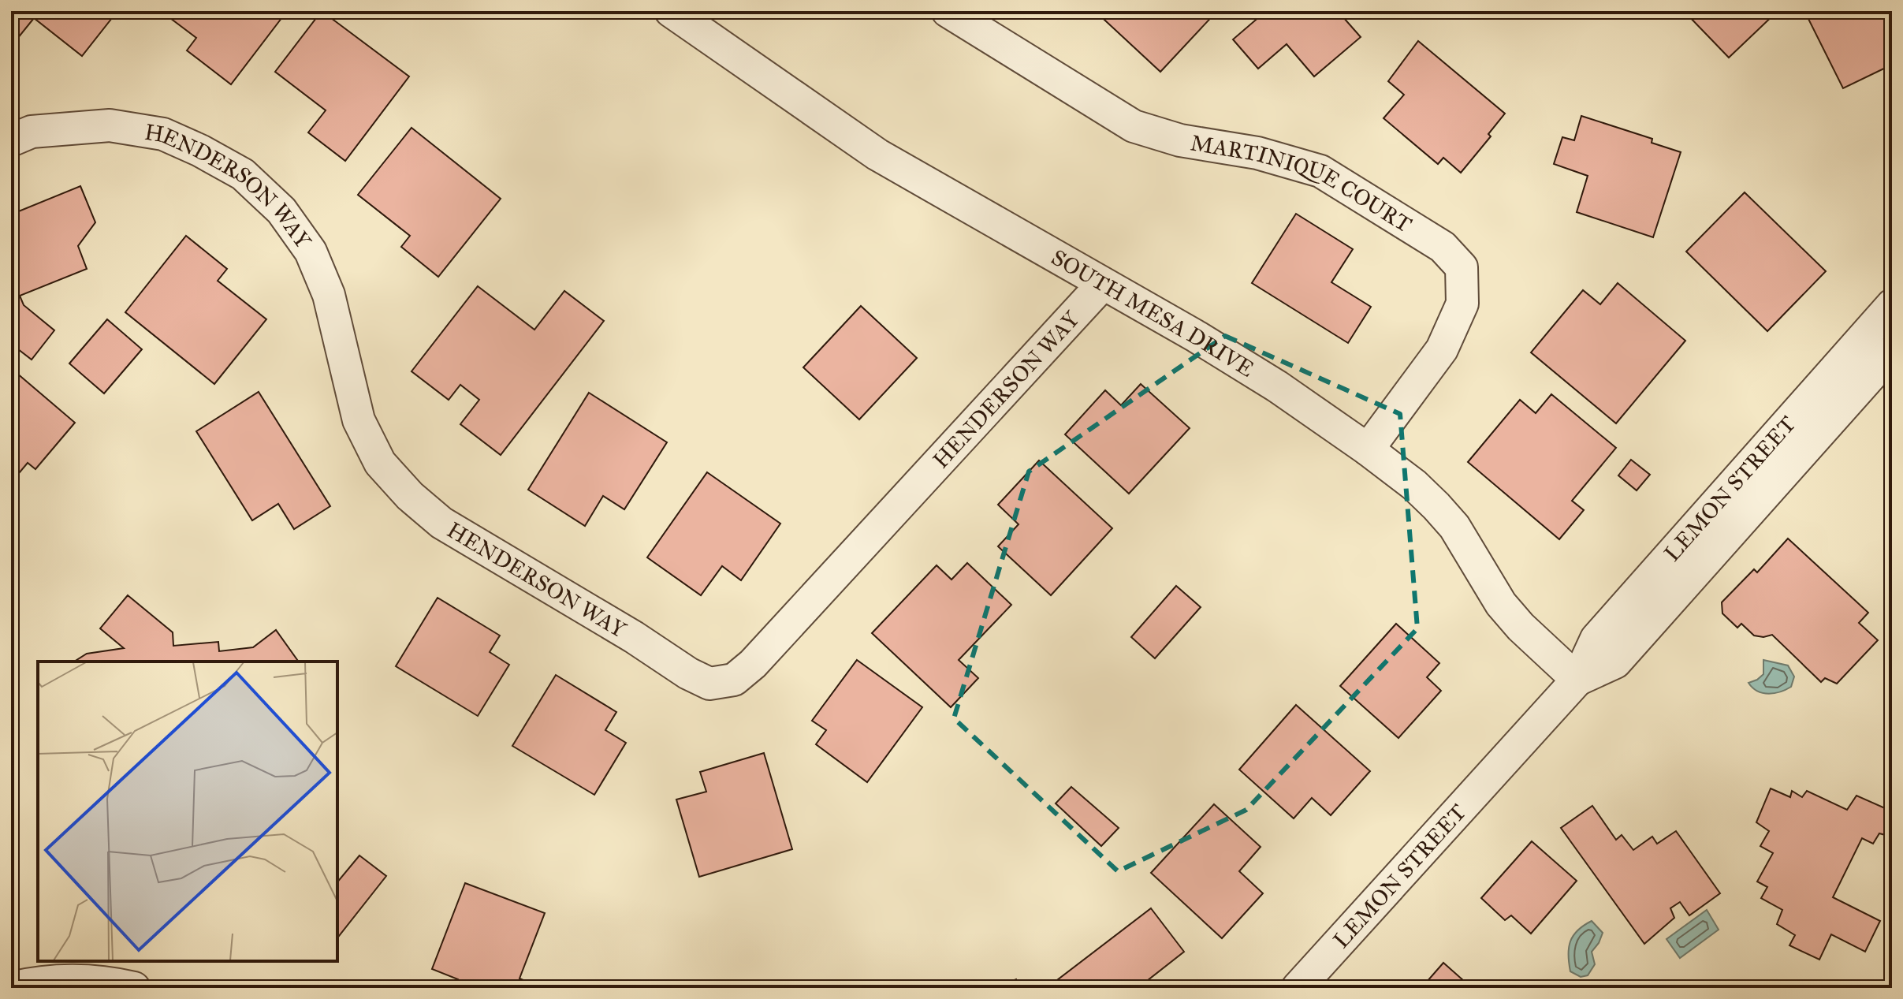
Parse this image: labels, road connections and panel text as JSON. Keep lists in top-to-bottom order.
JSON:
{
  "streets": {
    "street": [
      "MARTINIQUE COURT",
      "HENDERSON WAY",
      "SOUTH MESA DRIVE",
      "LEMON STREET"
    ]
  },
  "crossings": [
    ["MARTINIQUE COURT", "SOUTH MESA DRIVE"],
    ["HENDERSON WAY", "SOUTH MESA DRIVE"],
    ["SOUTH MESA DRIVE", "LEMON STREET"]
  ]
}
